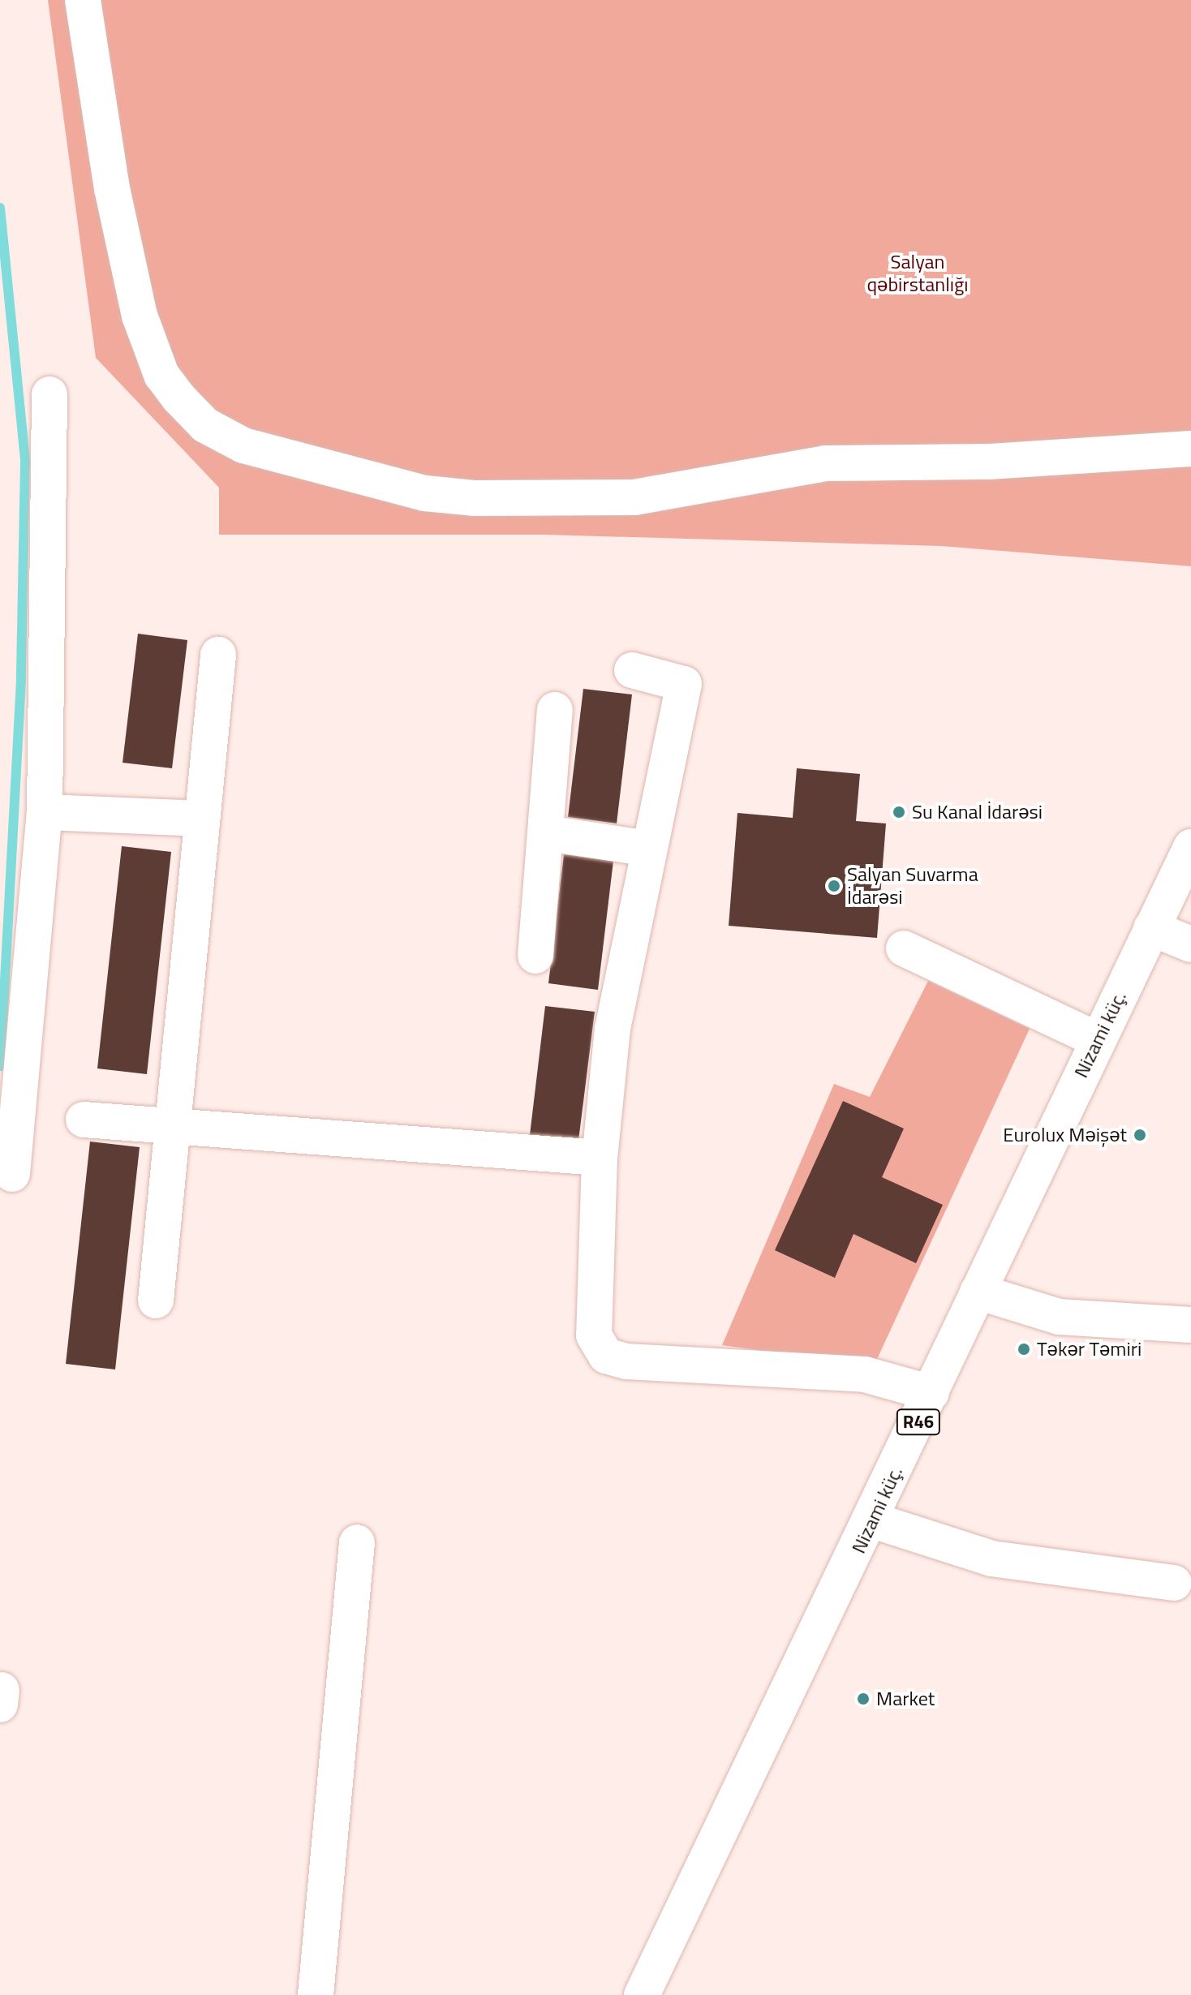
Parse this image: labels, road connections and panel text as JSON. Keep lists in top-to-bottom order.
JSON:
{
  "streets": {
    "main road": ["Nizami küç.", "R46"]
  },
  "parks": ["Salyan qəbirstanlığı"],
  "places": [
    "Su Kanal İdarəsi",
    "Salyan Suvarma İdarəsi",
    "Eurolux Məişət",
    "Təkər Təmiri",
    "Market"
  ]
}
